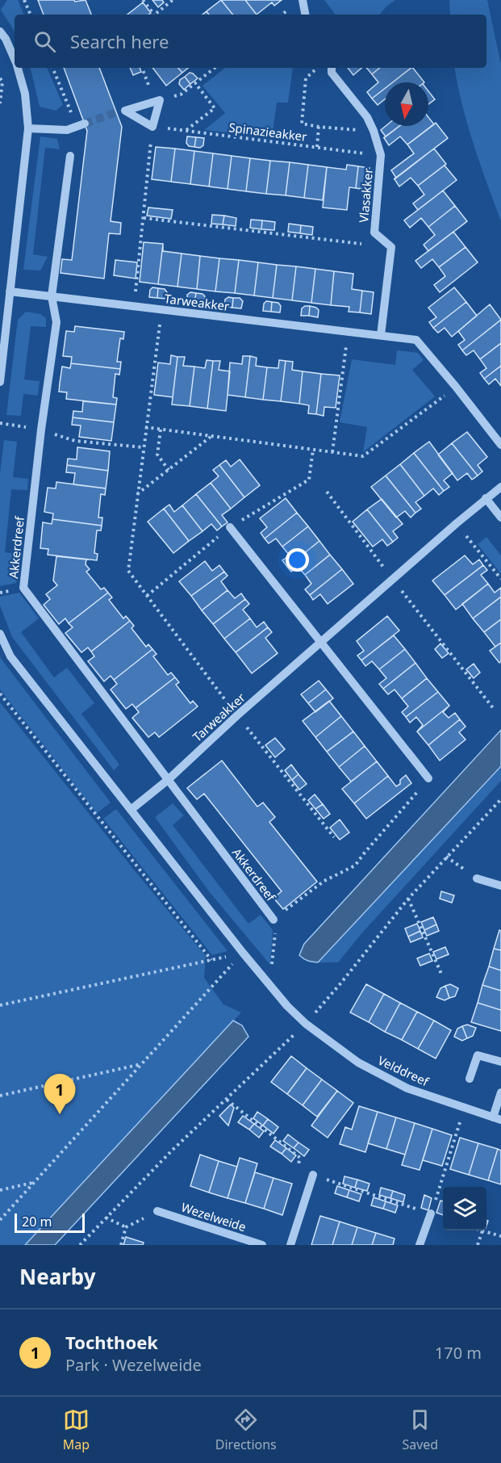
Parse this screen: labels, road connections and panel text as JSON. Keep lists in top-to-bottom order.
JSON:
{
  "streets": {
    "street": [
      "Vlasakker",
      "Tarweakker",
      "Akkerdreef",
      "Velddreef",
      "Wezelweide"
    ],
    "path": ["Spinazieakker"]
  },
  "crossings": [
    ["Spinazieakker", "Vlasakker"],
    ["Vlasakker", "Tarweakker"],
    ["Tarweakker", "Akkerdreef"]
  ],
  "scale_bar": "20 m",
  "north": "bottom",
  "page": {
    "search": "Search here",
    "pins": "1",
    "scale": "20 m",
    "heading": "Nearby",
    "list": [
      {
        "mark": "1",
        "name": "Tochthoek",
        "note": "Park · Wezelweide",
        "value": "170 m"
      }
    ],
    "nav": ["Map", "Directions", "Saved"]
  }
}
